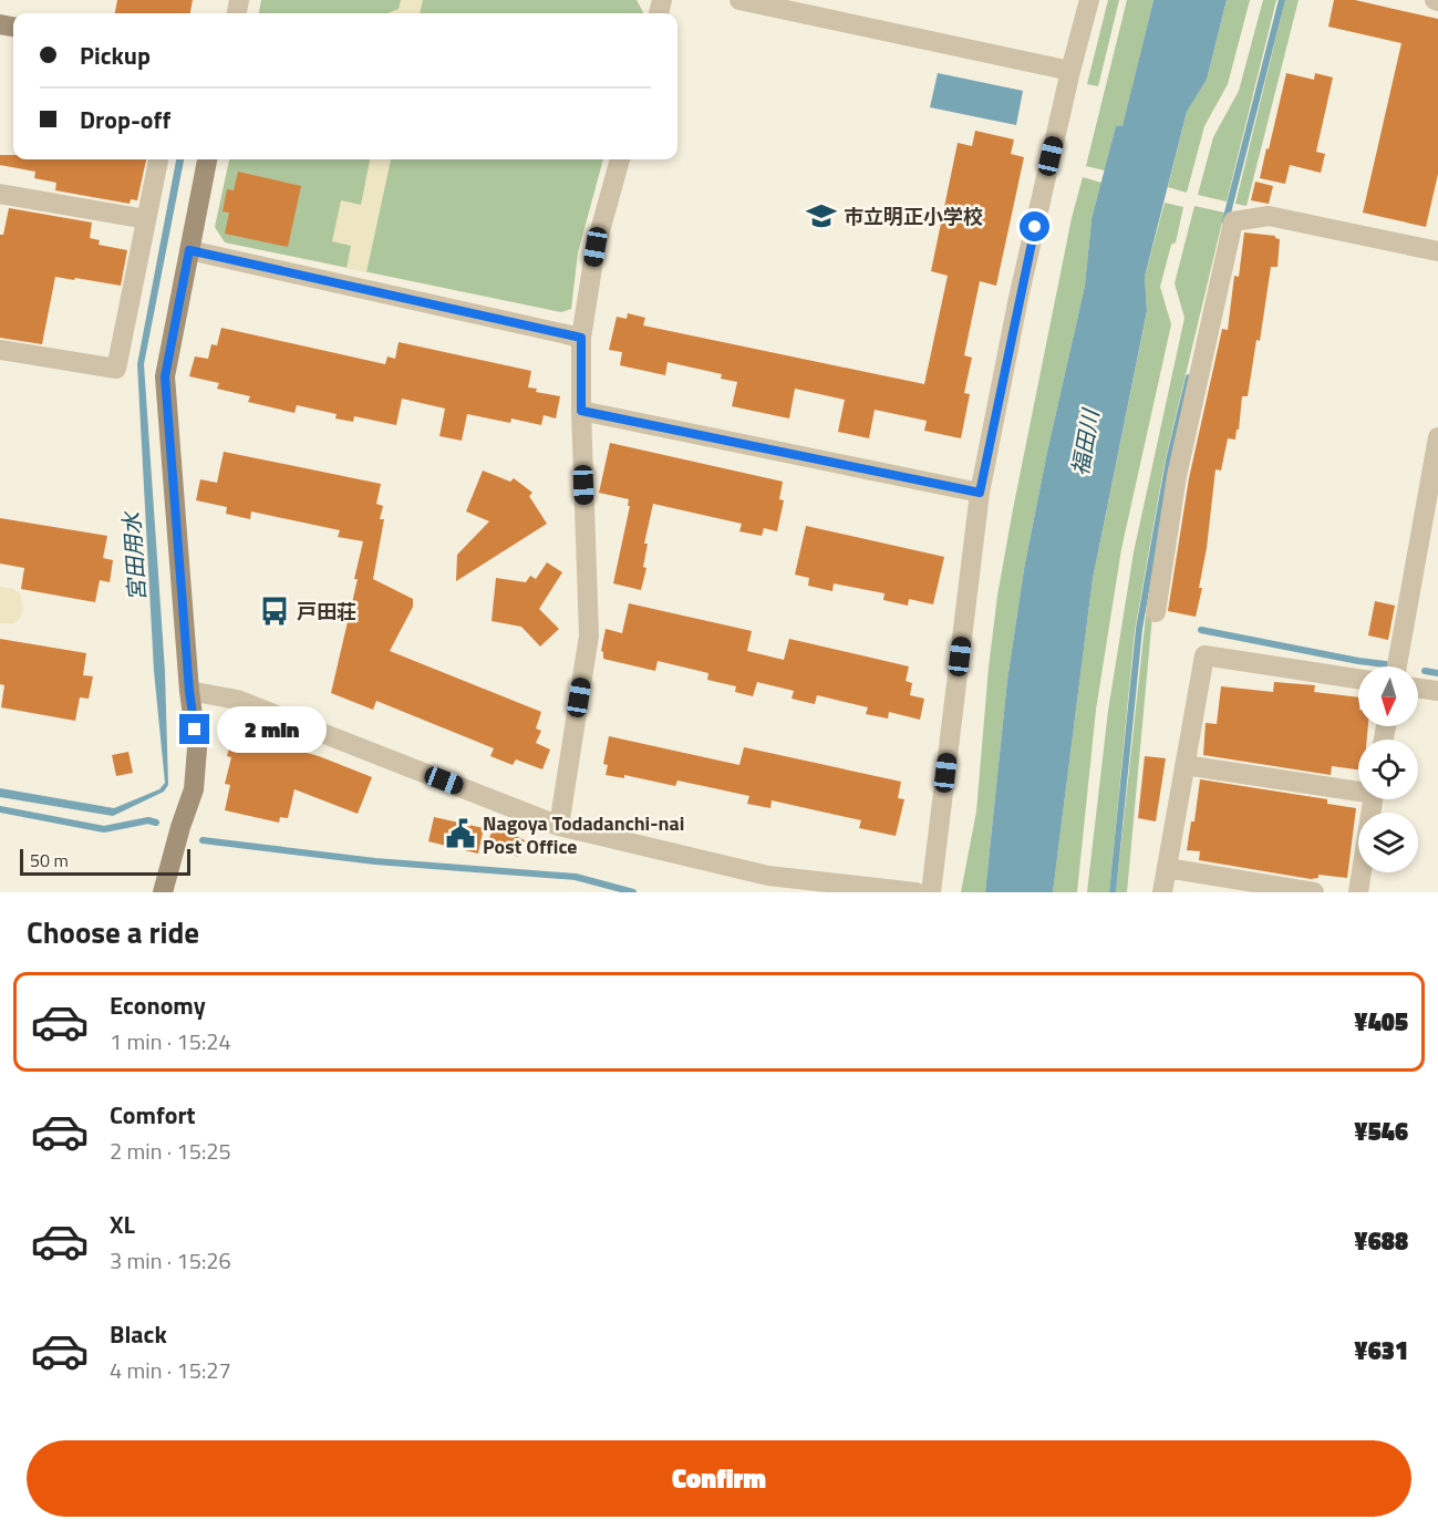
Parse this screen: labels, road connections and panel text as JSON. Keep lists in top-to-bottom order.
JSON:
{
  "water": ["福田川", "宮田用水"],
  "places": {
    "school or university": ["市立明正小学校"],
    "bus stop": ["戸田荘"],
    "public building": ["Nagoya Todadanchi-nai Post Office"]
  },
  "scale_bar": "50 m",
  "north": "bottom",
  "page": {
    "banner": ["Pickup", "Drop-off"],
    "bubble": "2 min",
    "scale": "50 m",
    "heading": "Choose a ride",
    "list": [
      {
        "name": "Economy",
        "note": "1 min · 15:24",
        "value": "¥405"
      },
      {
        "name": "Comfort",
        "note": "2 min · 15:25",
        "value": "¥546"
      },
      {
        "name": "XL",
        "note": "3 min · 15:26",
        "value": "¥688"
      },
      {
        "name": "Black",
        "note": "4 min · 15:27",
        "value": "¥631"
      }
    ],
    "buttons": "Confirm"
  }
}
